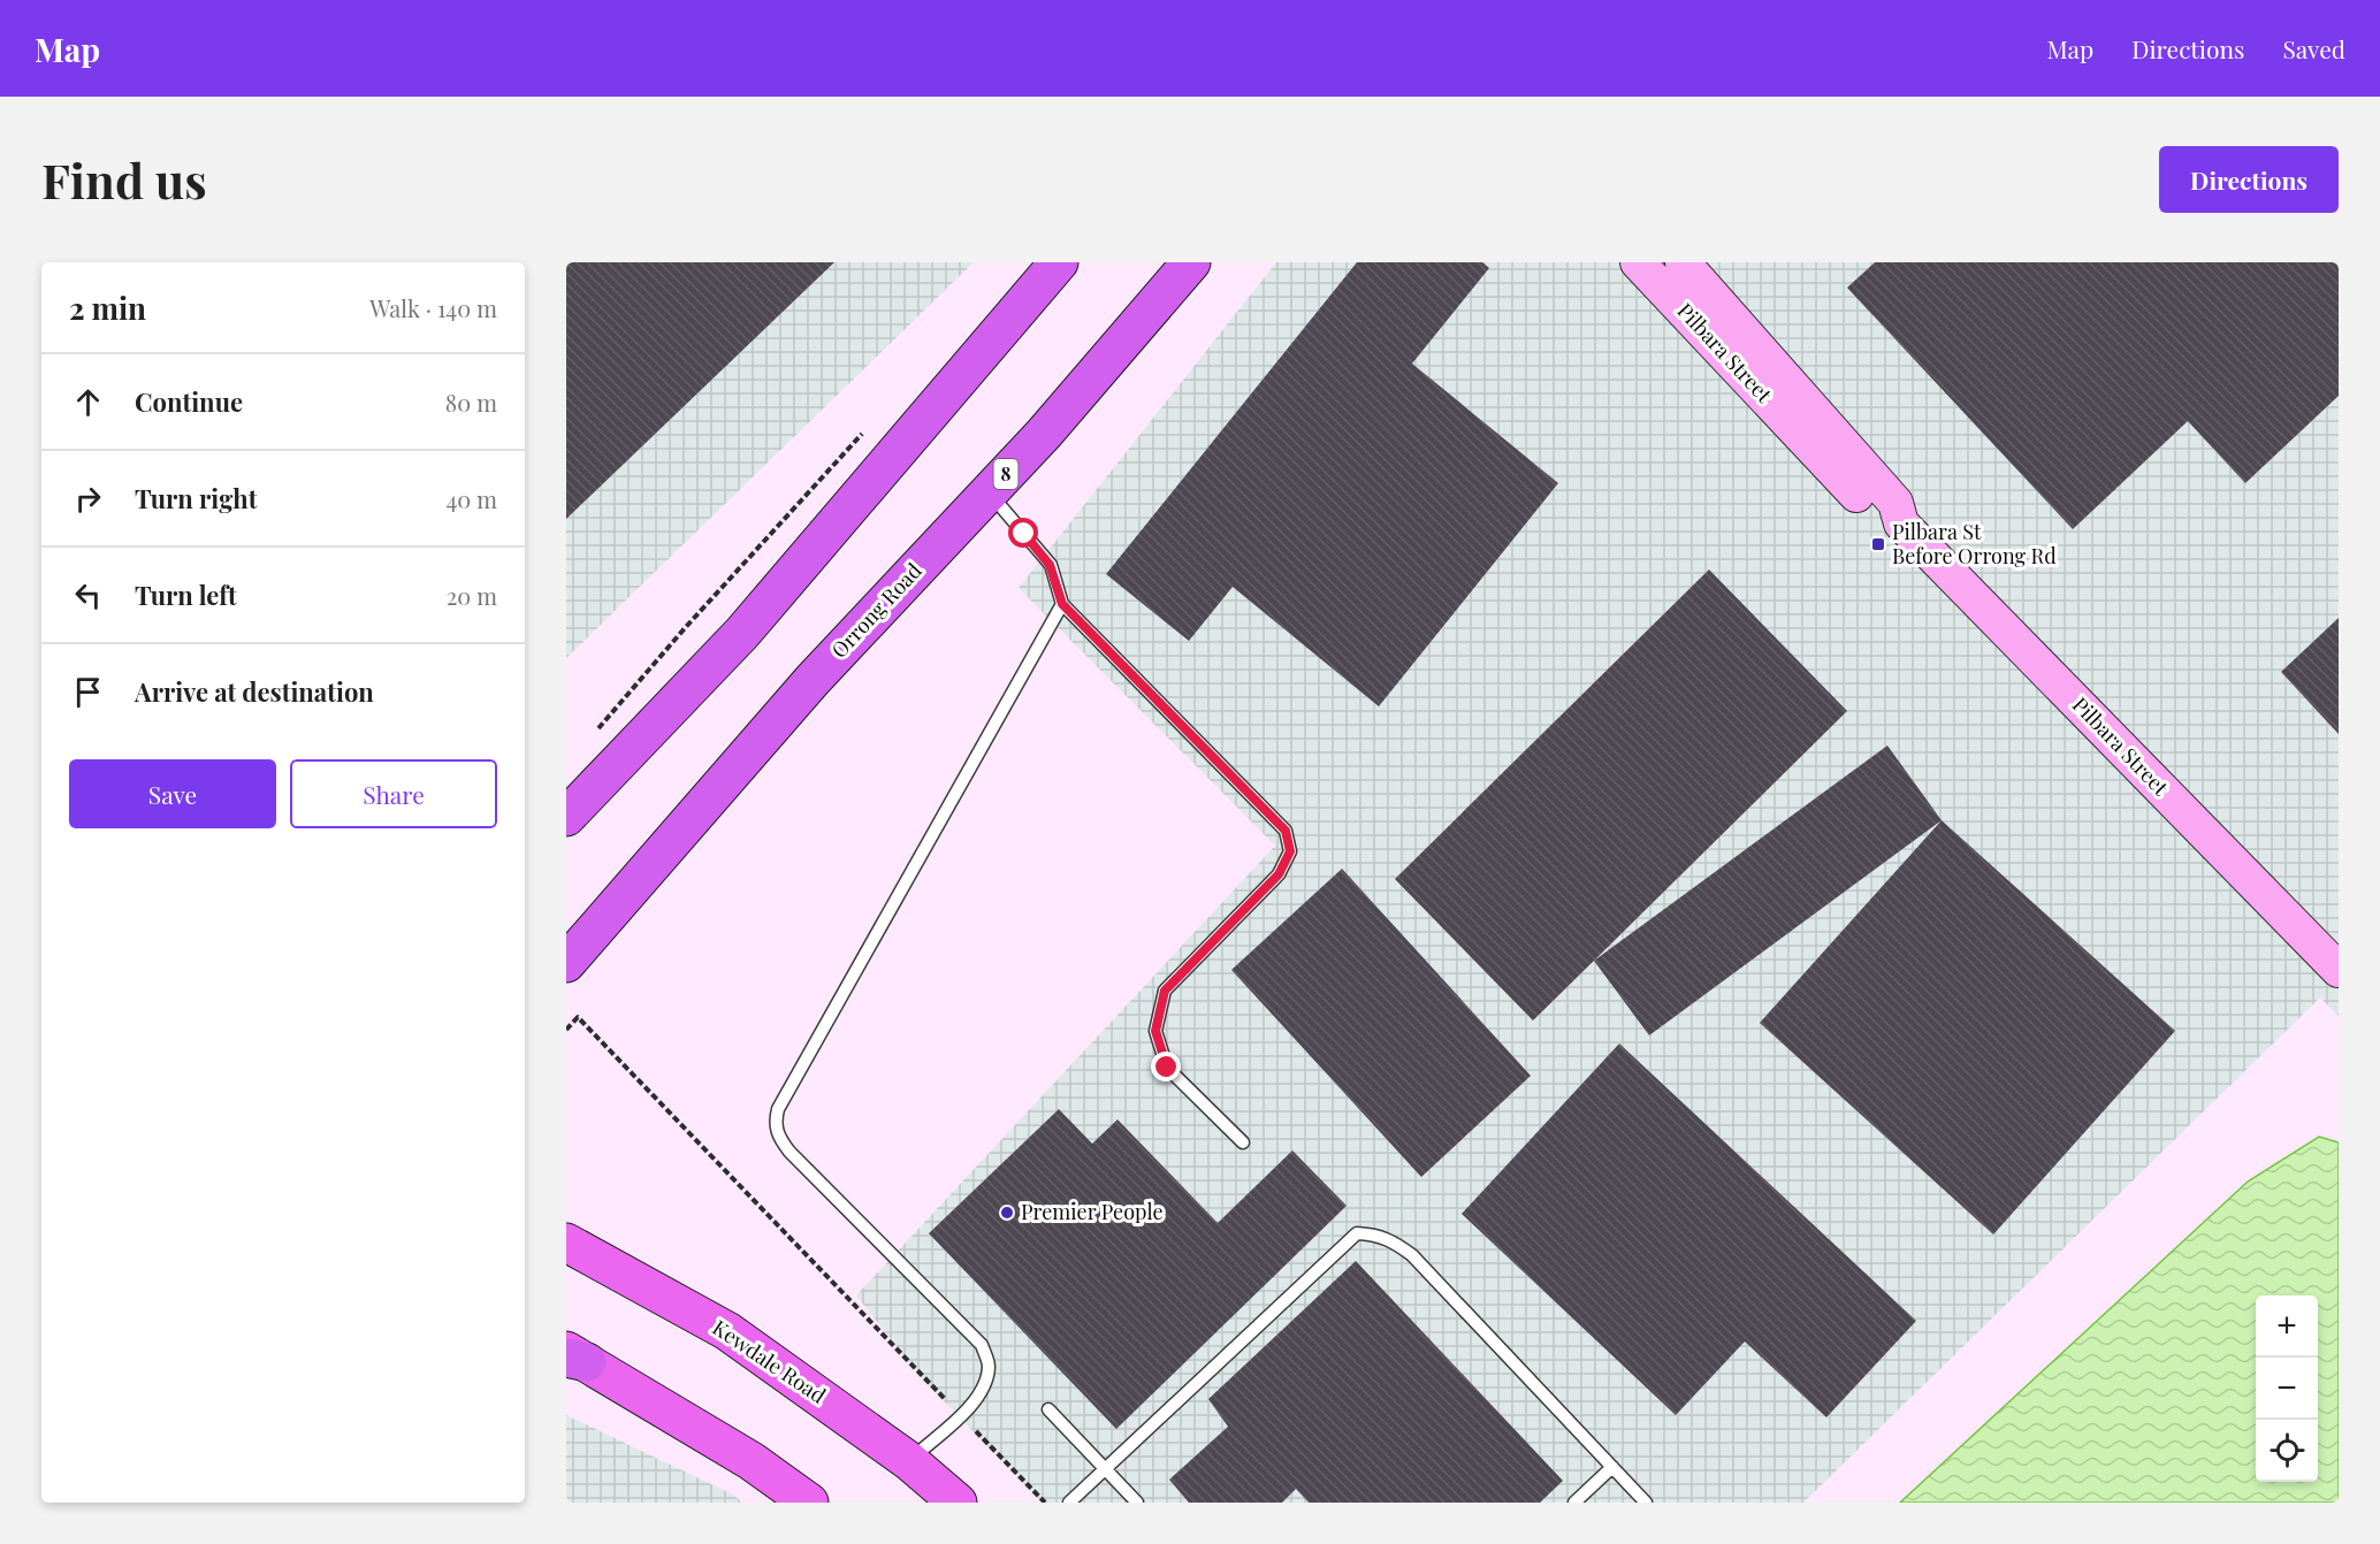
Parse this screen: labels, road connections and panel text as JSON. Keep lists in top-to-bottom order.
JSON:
{
  "streets": {
    "highway": ["8", "Orrong Road"],
    "main road": ["Pilbara Street", "Kewdale Road"]
  },
  "places": {
    "transit": ["Pilbara St Before Orrong Rd"],
    "other": ["Premier People"]
  },
  "page": {
    "header": "Map",
    "nav": ["Map", "Directions", "Saved"],
    "buttons": [
      "Directions",
      ["Save", "Share"]
    ],
    "title": "Find us",
    "heading": ["2 min", "Walk · 140 m"],
    "list": [
      ["Continue", "80 m"],
      ["Turn right", "40 m"],
      ["Turn left", "20 m"],
      "Arrive at destination"
    ],
    "map_buttons": ["+", "−"]
  }
}
